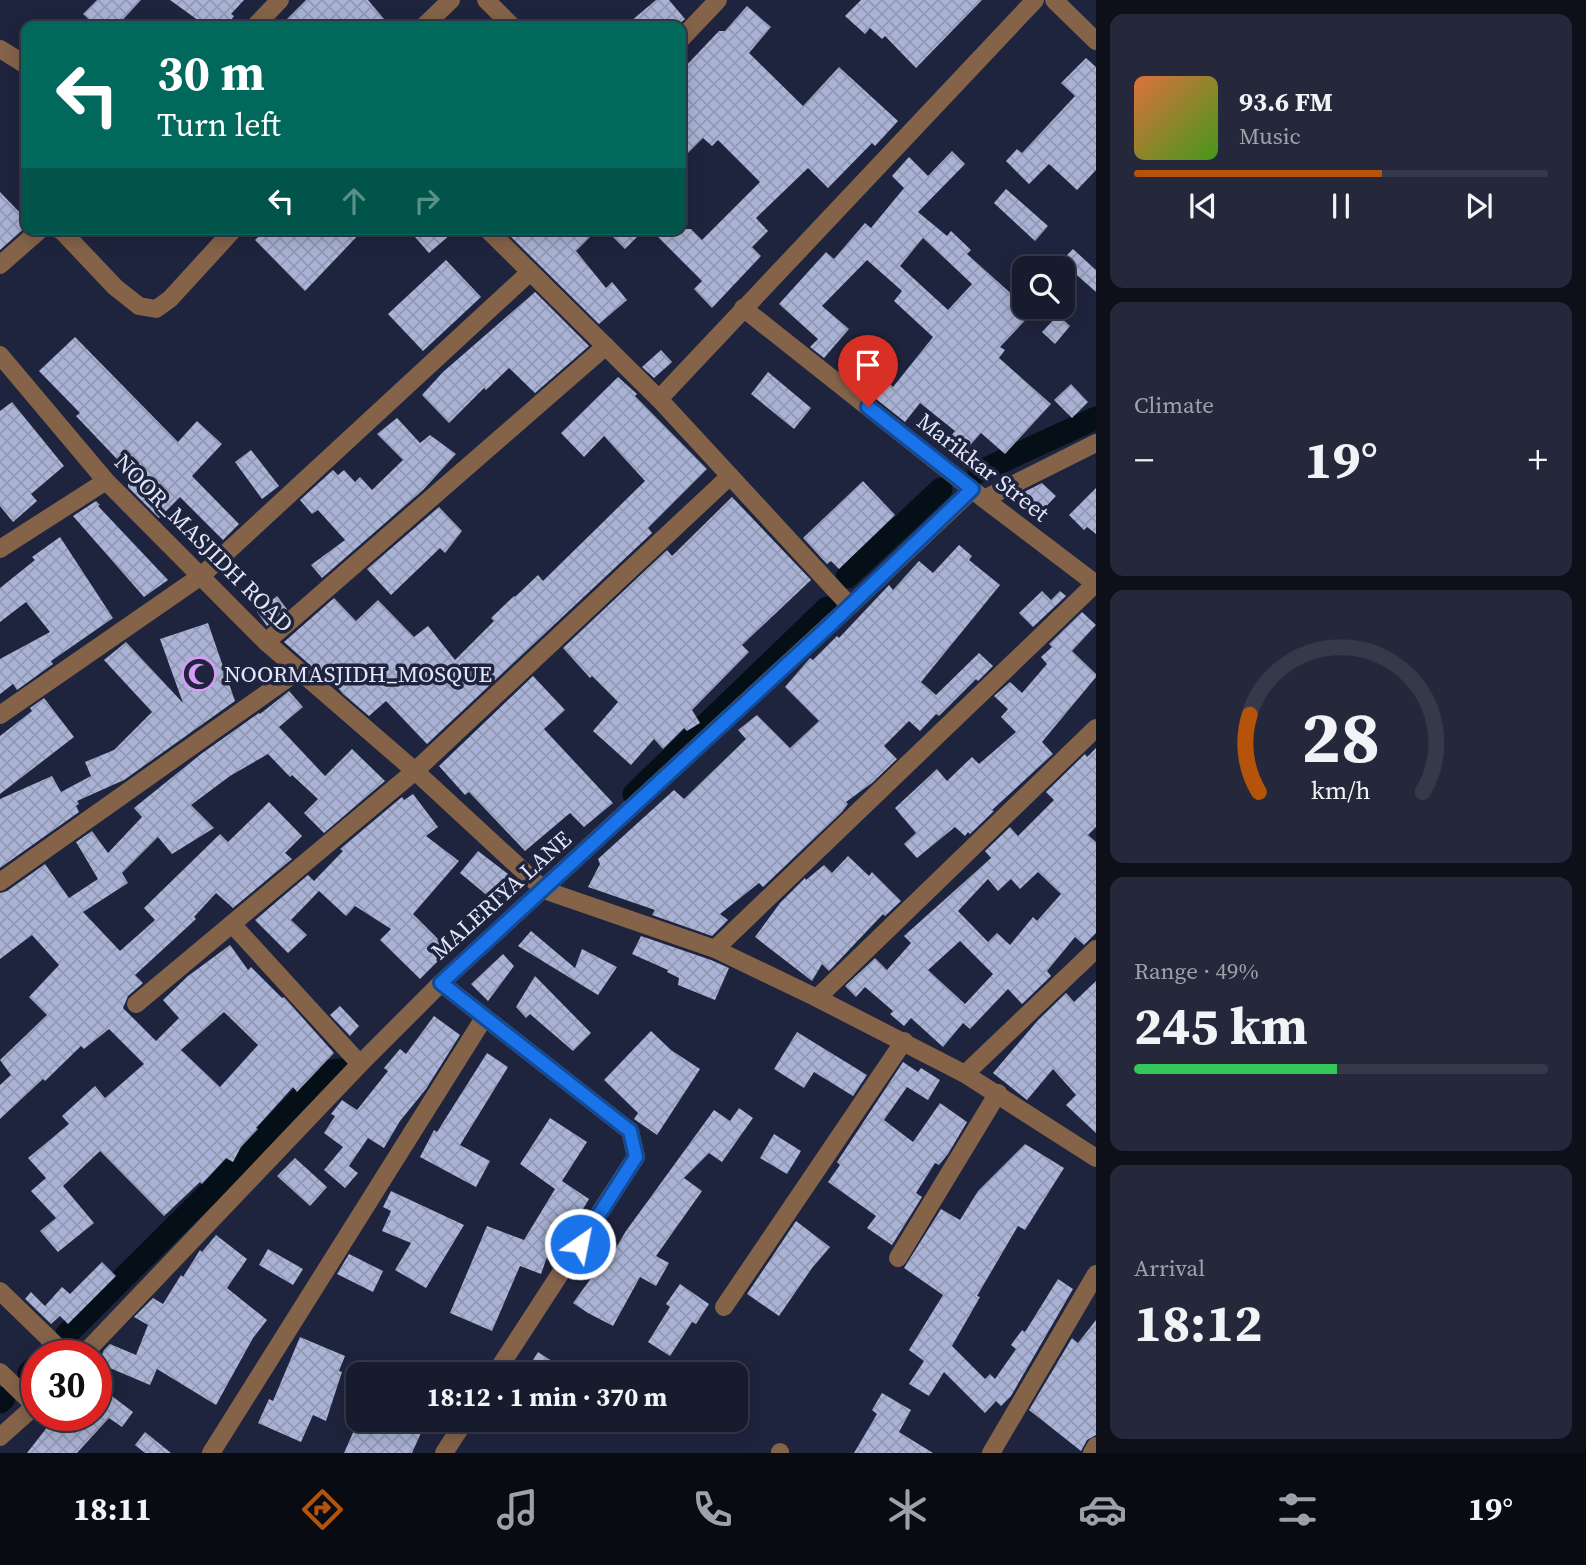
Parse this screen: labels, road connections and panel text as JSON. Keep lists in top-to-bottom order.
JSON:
{
  "streets": {
    "street": ["Marikkar Street", "NOOR_MASJIDH ROAD", "MALERIYA LANE"]
  },
  "crossings": [
    ["Marikkar Street", "MALERIYA LANE"],
    ["NOOR_MASJIDH ROAD", "MALERIYA LANE"]
  ],
  "places": {
    "mosque": ["NOORMASJIDH_MOSQUE"]
  },
  "page": {
    "turn": ["30 m", "Turn left"],
    "song": ["93.6 FM", "Music"],
    "tile": [
      "Climate",
      ["Range · 49%", "245 km"],
      ["Arrival", "18:12"]
    ],
    "heat": ["−", "19°", "+"],
    "limit": "30",
    "trip": "18:12 · 1 min · 370 m",
    "tabs": ["18:11", "19°"],
    "gauge": ["28", "km/h"]
  }
}
